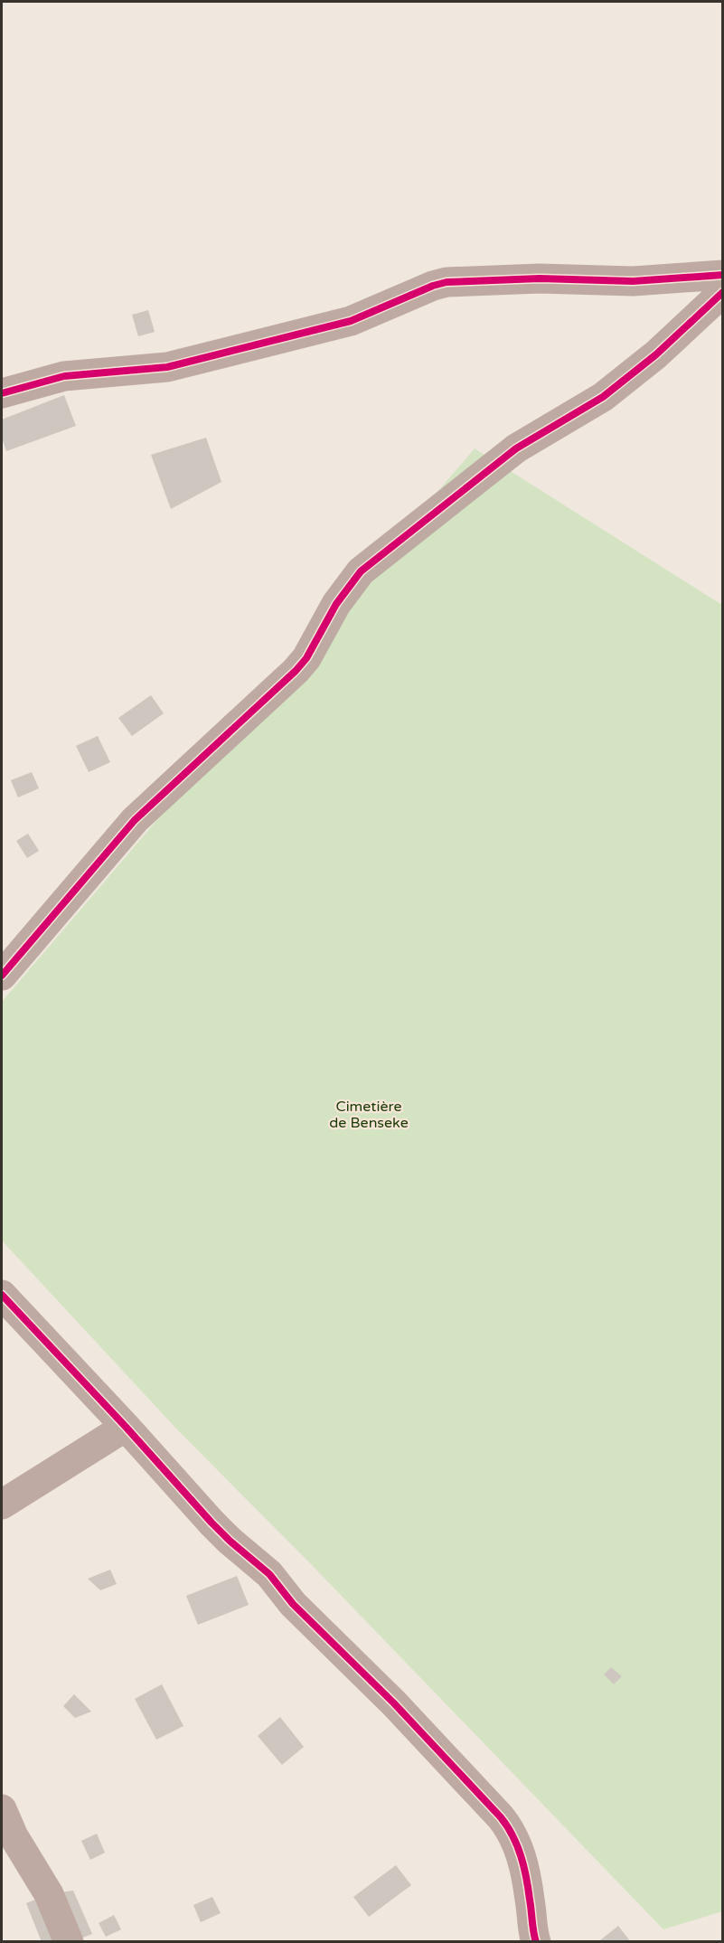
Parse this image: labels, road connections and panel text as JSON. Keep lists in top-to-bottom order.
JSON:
{
  "parks": ["Cimetière de Benseke"]
}
